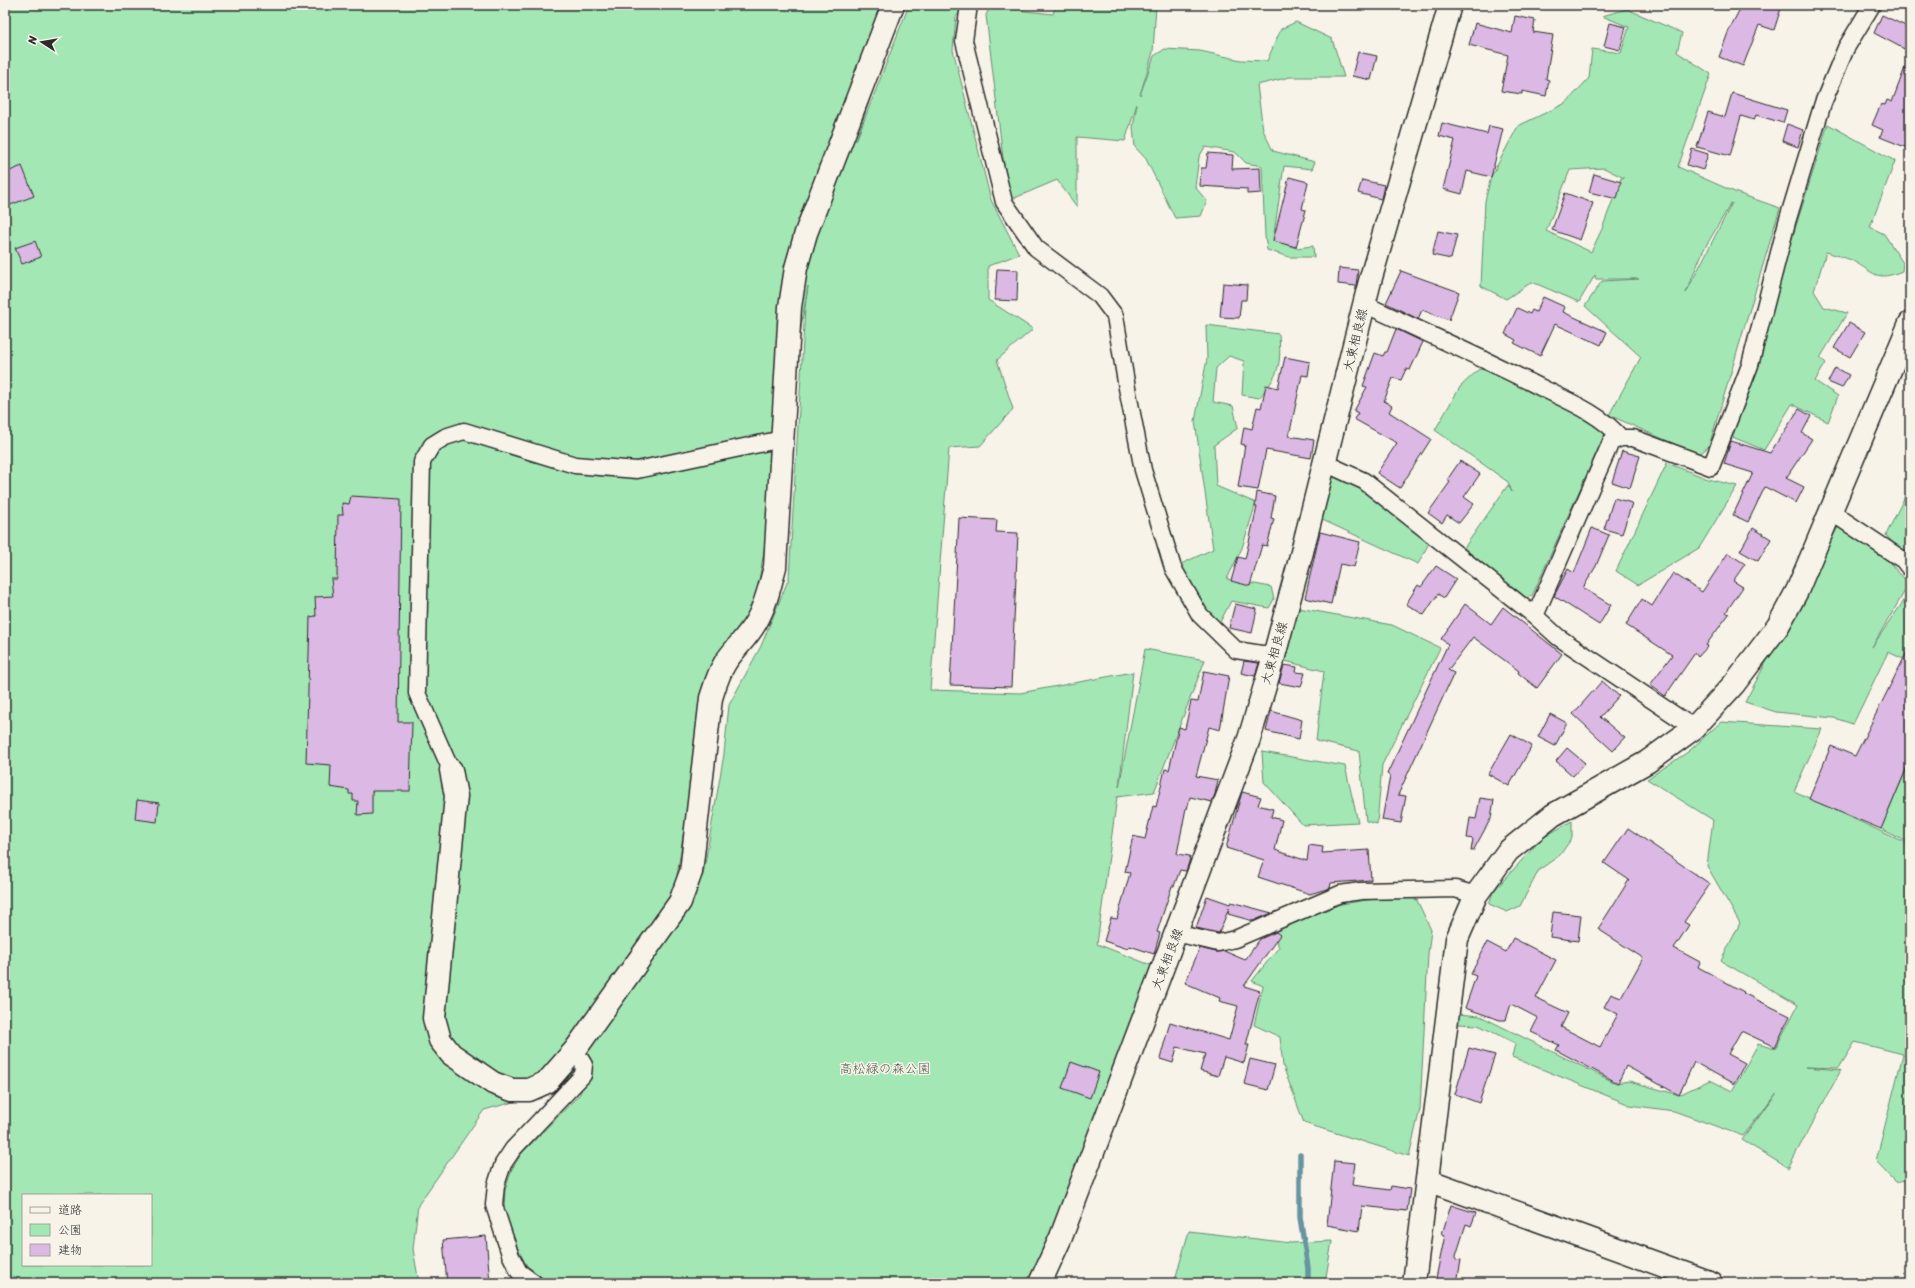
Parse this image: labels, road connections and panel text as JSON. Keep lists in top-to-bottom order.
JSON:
{
  "streets": {
    "street": ["大東相良線"]
  },
  "parks": ["高松緑の森公園"],
  "legend": ["道路", "公園", "建物"],
  "north": "left"
}
